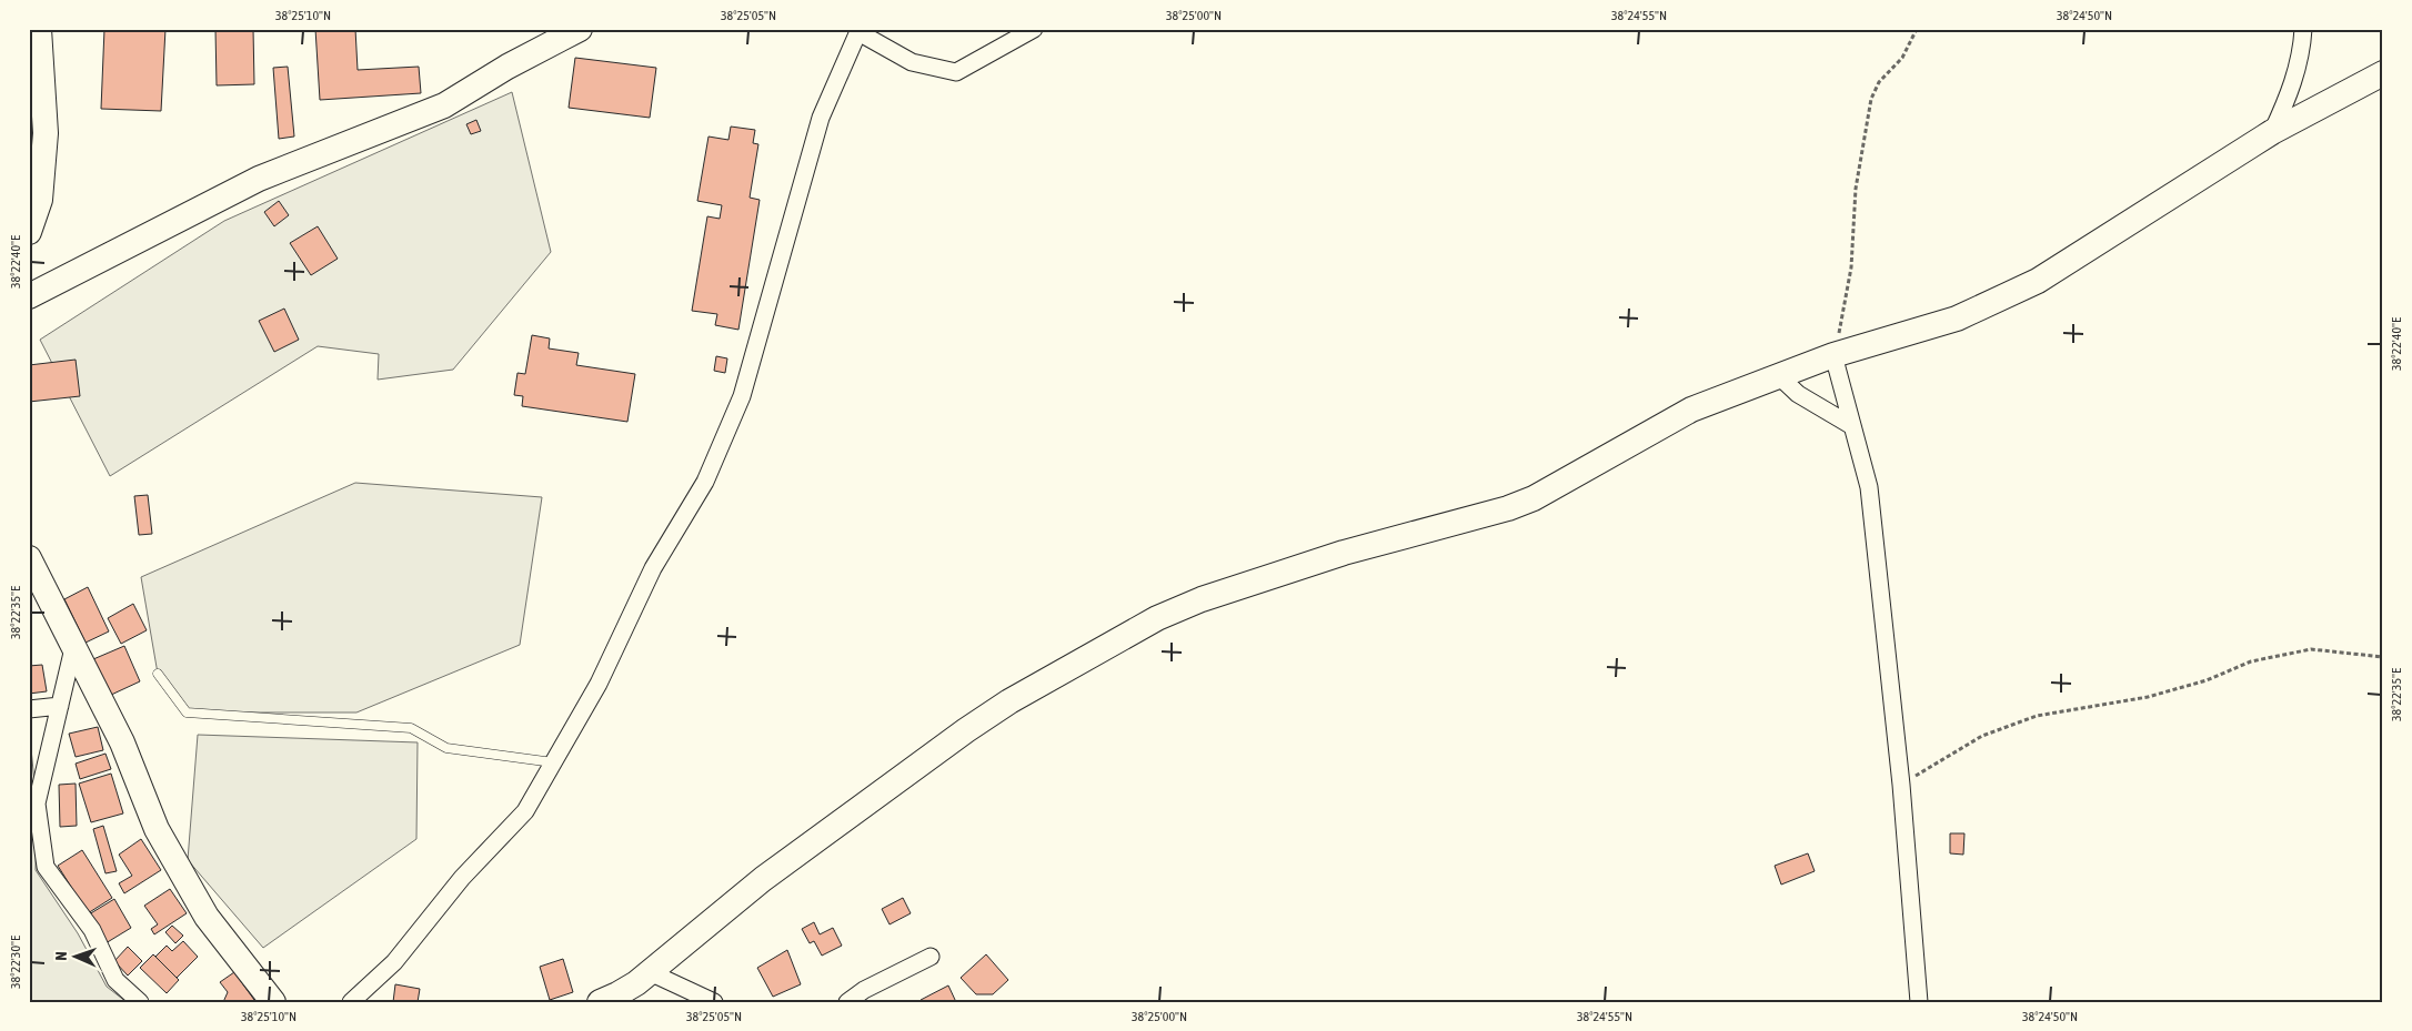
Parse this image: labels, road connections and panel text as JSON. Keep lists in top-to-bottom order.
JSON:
{
  "north": "left",
  "coordinates": [
    "38°25'10\"N",
    "38°25'05\"N",
    "38°25'00\"N",
    "38°24'55\"N",
    "38°24'50\"N",
    "38°22'40\"E",
    "38°22'35\"E",
    "38°22'30\"E"
  ]
}
